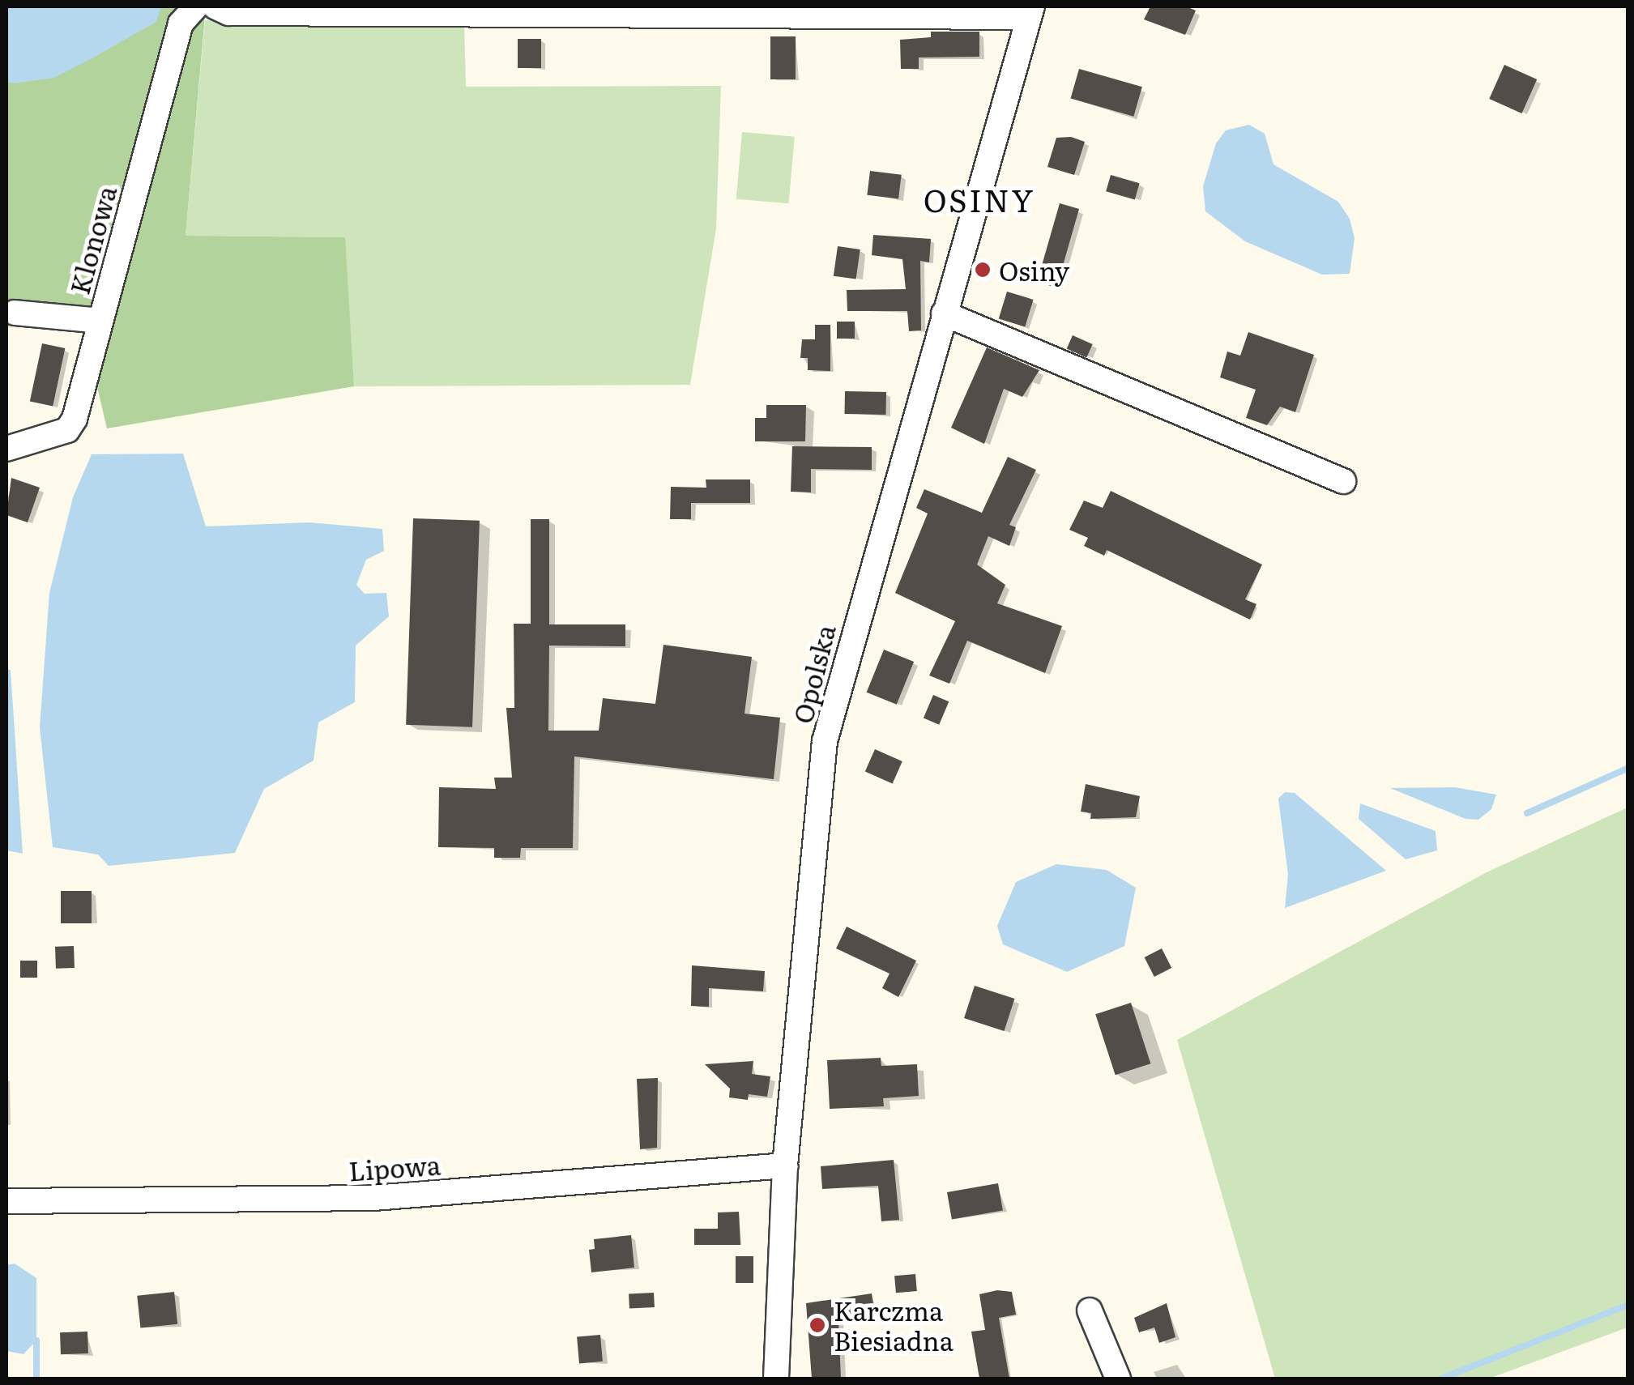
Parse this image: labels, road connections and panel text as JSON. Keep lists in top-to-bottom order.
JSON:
{
  "streets": {
    "street": ["Klonowa", "Opolska", "Lipowa"]
  },
  "crossings": [
    ["Opolska", "Lipowa"]
  ],
  "districts": ["OSINY"],
  "places": ["Osiny", "Karczma Biesiadna"]
}
